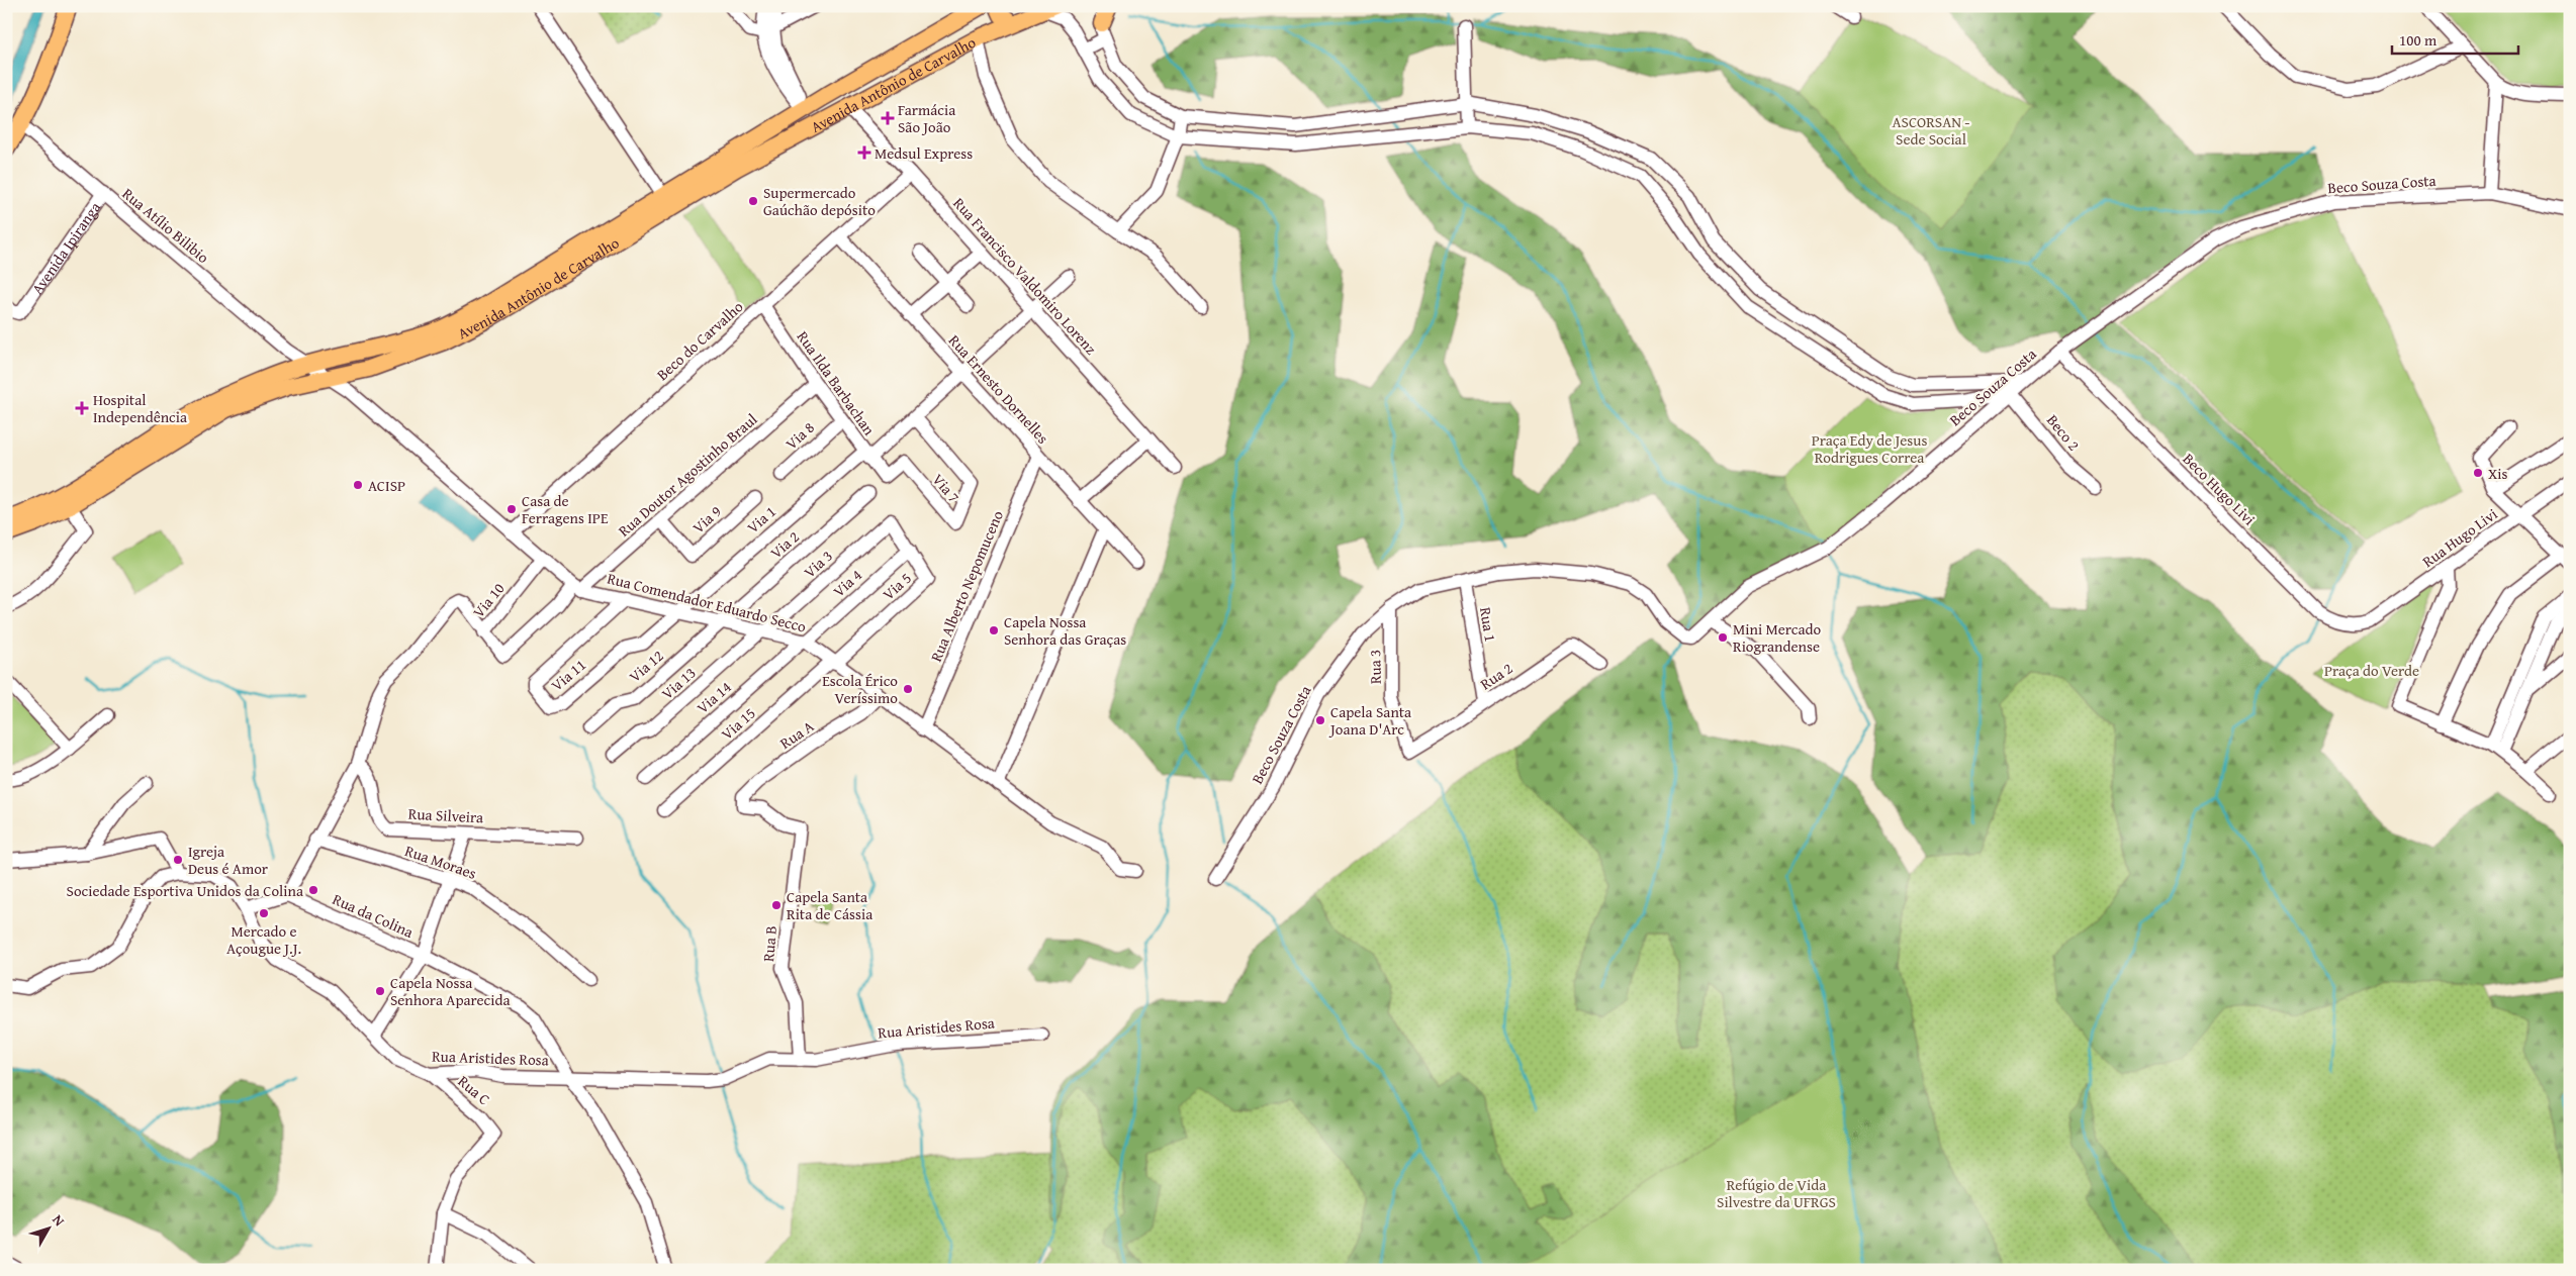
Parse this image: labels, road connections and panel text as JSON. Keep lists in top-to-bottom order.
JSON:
{
  "streets": {
    "main road": ["Avenida Antônio de Carvalho"],
    "street": [
      "Beco Souza Costa",
      "Rua Atílio Bilibio",
      "Avenida Ipiranga",
      "Rua Francisco Valdomiro Lorenz",
      "Beco do Carvalho",
      "Rua Ilda Barbachan",
      "Rua Ernesto Dornelles",
      "Beco 2",
      "Via 8",
      "Rua Doutor Agostinho Braul",
      "Via 7",
      "Beco Hugo Livi",
      "Via 9",
      "Via 1",
      "Rua Hugo Livi",
      "Via 2",
      "Via 3",
      "Via 4",
      "Via 5",
      "Rua Alberto Nepomuceno",
      "Via 10",
      "Rua Comendador Eduardo Secco",
      "Rua 1",
      "Via 12",
      "Rua 3",
      "Via 11",
      "Rua 2",
      "Via 13",
      "Via 14",
      "Via 15",
      "Rua A",
      "Rua Silveira",
      "Rua Moraes",
      "Rua da Colina",
      "Rua B",
      "Rua Aristides Rosa",
      "Rua C"
    ]
  },
  "crossings": [
    ["Avenida Antônio de Carvalho", "Rua Atílio Bilibio"],
    ["Avenida Antônio de Carvalho", "Rua Francisco Valdomiro Lorenz"],
    ["Avenida Antônio de Carvalho", "Rua Comendador Eduardo Secco"],
    ["Beco Souza Costa", "Beco 2"],
    ["Beco Souza Costa", "Beco Hugo Livi"],
    ["Beco Souza Costa", "Rua 1"],
    ["Beco Souza Costa", "Rua 3"],
    ["Rua Atílio Bilibio", "Avenida Ipiranga"],
    ["Rua Atílio Bilibio", "Rua Comendador Eduardo Secco"],
    ["Rua Francisco Valdomiro Lorenz", "Beco do Carvalho"],
    ["Rua Francisco Valdomiro Lorenz", "Via 1"],
    ["Beco do Carvalho", "Rua Ilda Barbachan"],
    ["Beco do Carvalho", "Rua Ernesto Dornelles"],
    ["Beco do Carvalho", "Rua Comendador Eduardo Secco"],
    ["Rua Ilda Barbachan", "Via 8"],
    ["Rua Ilda Barbachan", "Rua Doutor Agostinho Braul"],
    ["Rua Ilda Barbachan", "Via 7"],
    ["Rua Ilda Barbachan", "Via 1"],
    ["Rua Ernesto Dornelles", "Via 1"],
    ["Rua Ernesto Dornelles", "Rua Alberto Nepomuceno"],
    ["Rua Doutor Agostinho Braul", "Via 9"],
    ["Rua Doutor Agostinho Braul", "Via 10"],
    ["Rua Doutor Agostinho Braul", "Rua Comendador Eduardo Secco"],
    ["Via 7", "Via 1"],
    ["Beco Hugo Livi", "Rua Hugo Livi"],
    ["Via 1", "Rua Comendador Eduardo Secco"],
    ["Via 1", "Via 11"],
    ["Via 2", "Rua Comendador Eduardo Secco"],
    ["Via 2", "Via 12"],
    ["Via 3", "Via 5"],
    ["Via 3", "Rua Comendador Eduardo Secco"],
    ["Via 3", "Via 13"],
    ["Via 4", "Via 5"],
    ["Via 4", "Rua Comendador Eduardo Secco"],
    ["Via 4", "Via 14"],
    ["Via 5", "Rua Comendador Eduardo Secco"],
    ["Via 5", "Via 15"],
    ["Rua Alberto Nepomuceno", "Rua Comendador Eduardo Secco"],
    ["Via 10", "Rua Comendador Eduardo Secco"],
    ["Rua Comendador Eduardo Secco", "Via 12"],
    ["Rua Comendador Eduardo Secco", "Via 11"],
    ["Rua Comendador Eduardo Secco", "Via 13"],
    ["Rua Comendador Eduardo Secco", "Via 14"],
    ["Rua Comendador Eduardo Secco", "Via 15"],
    ["Rua Comendador Eduardo Secco", "Rua A"],
    ["Rua 1", "Rua 2"],
    ["Rua 3", "Rua 2"],
    ["Rua A", "Rua B"],
    ["Rua da Colina", "Rua Aristides Rosa"],
    ["Rua B", "Rua Aristides Rosa"],
    ["Rua Aristides Rosa", "Rua C"]
  ],
  "parks": [
    "ASCORSAN - Sede Social",
    "Praça Edy de Jesus Rodrigues Correa",
    "Praça do Verde",
    "Refúgio de Vida Silvestre da UFRGS"
  ],
  "places": {
    "health": ["Farmácia São João", "Medsul Express", "Hospital Independência"],
    "other": [
      "Supermercado Gaúchão depósito",
      "Xis",
      "ACISP",
      "Casa de Ferragens IPE",
      "Capela Nossa Senhora das Graças",
      "Mini Mercado Riograndense",
      "Escola Érico Veríssimo",
      "Capela Santa Joana D'Arc",
      "Igreja Deus é Amor",
      "Sociedade Esportiva Unidos da Colina",
      "Capela Santa Rita de Cássia",
      "Mercado e Açougue J.J.",
      "Capela Nossa Senhora Aparecida"
    ]
  },
  "scale_bar": "100 m",
  "north": "top right"
}
